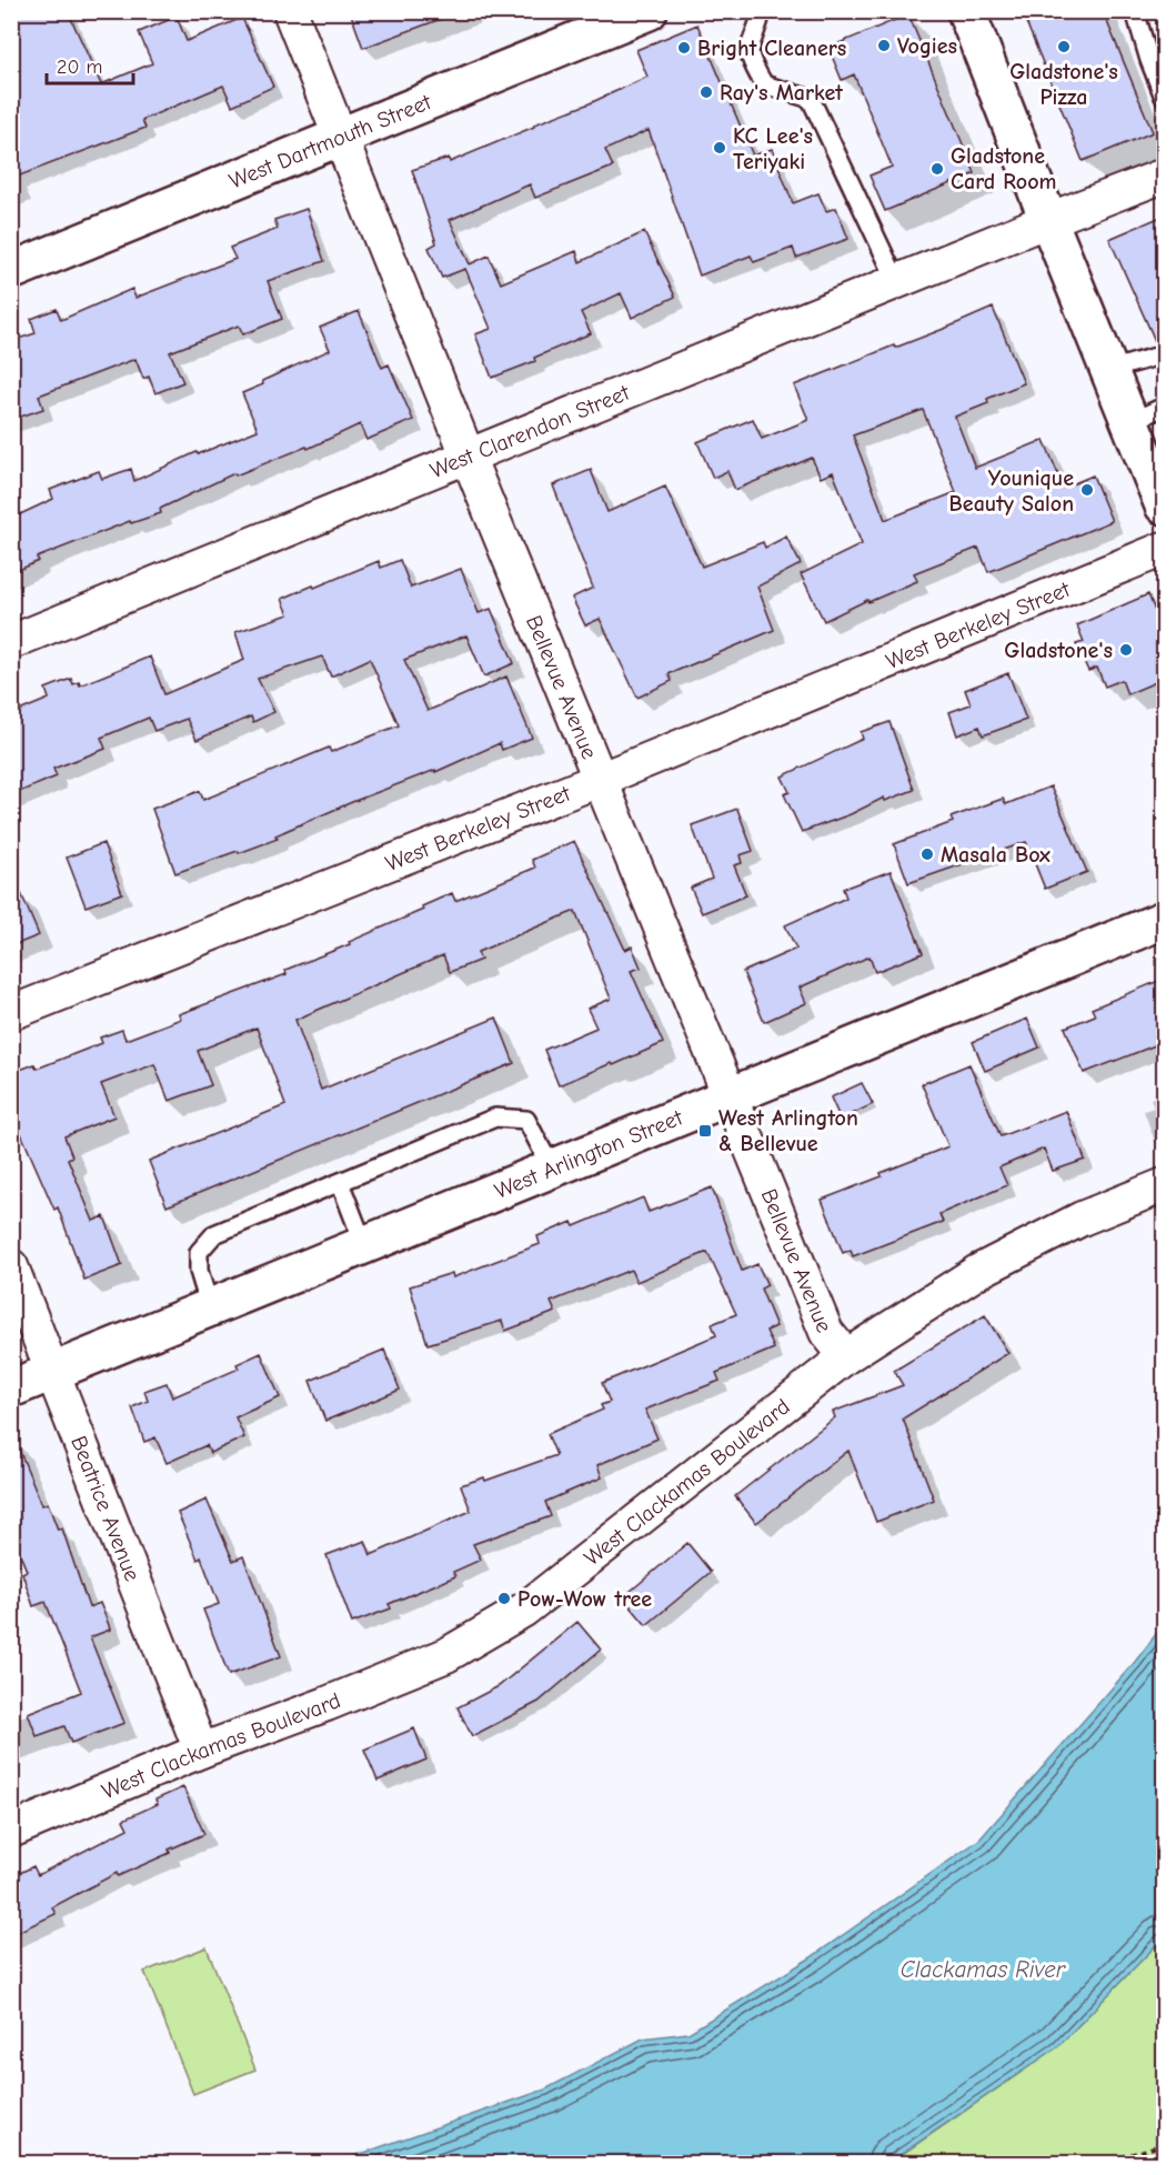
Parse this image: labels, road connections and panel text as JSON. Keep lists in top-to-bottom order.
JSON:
{
  "streets": {
    "main road": ["West Dartmouth Street", "West Arlington Street"],
    "street": [
      "West Clarendon Street",
      "West Berkeley Street",
      "Bellevue Avenue",
      "West Clackamas Boulevard",
      "Beatrice Avenue"
    ]
  },
  "crossings": [
    ["West Dartmouth Street", "Bellevue Avenue"],
    ["West Clarendon Street", "Bellevue Avenue"],
    ["West Berkeley Street", "Bellevue Avenue"],
    ["Bellevue Avenue", "West Arlington Street"],
    ["Bellevue Avenue", "West Clackamas Boulevard"],
    ["West Arlington Street", "Beatrice Avenue"],
    ["West Clackamas Boulevard", "Beatrice Avenue"]
  ],
  "water": ["Clackamas River"],
  "places": {
    "other": [
      "Vogies",
      "Gladstone's Pizza",
      "Bright Cleaners",
      "Ray's Market",
      "KC Lee's Teriyaki",
      "Gladstone Card Room",
      "Younique Beauty Salon",
      "Gladstone's",
      "Masala Box",
      "Pow-Wow tree"
    ],
    "transit": ["West Arlington & Bellevue"]
  },
  "scale_bar": "20 m"
}
